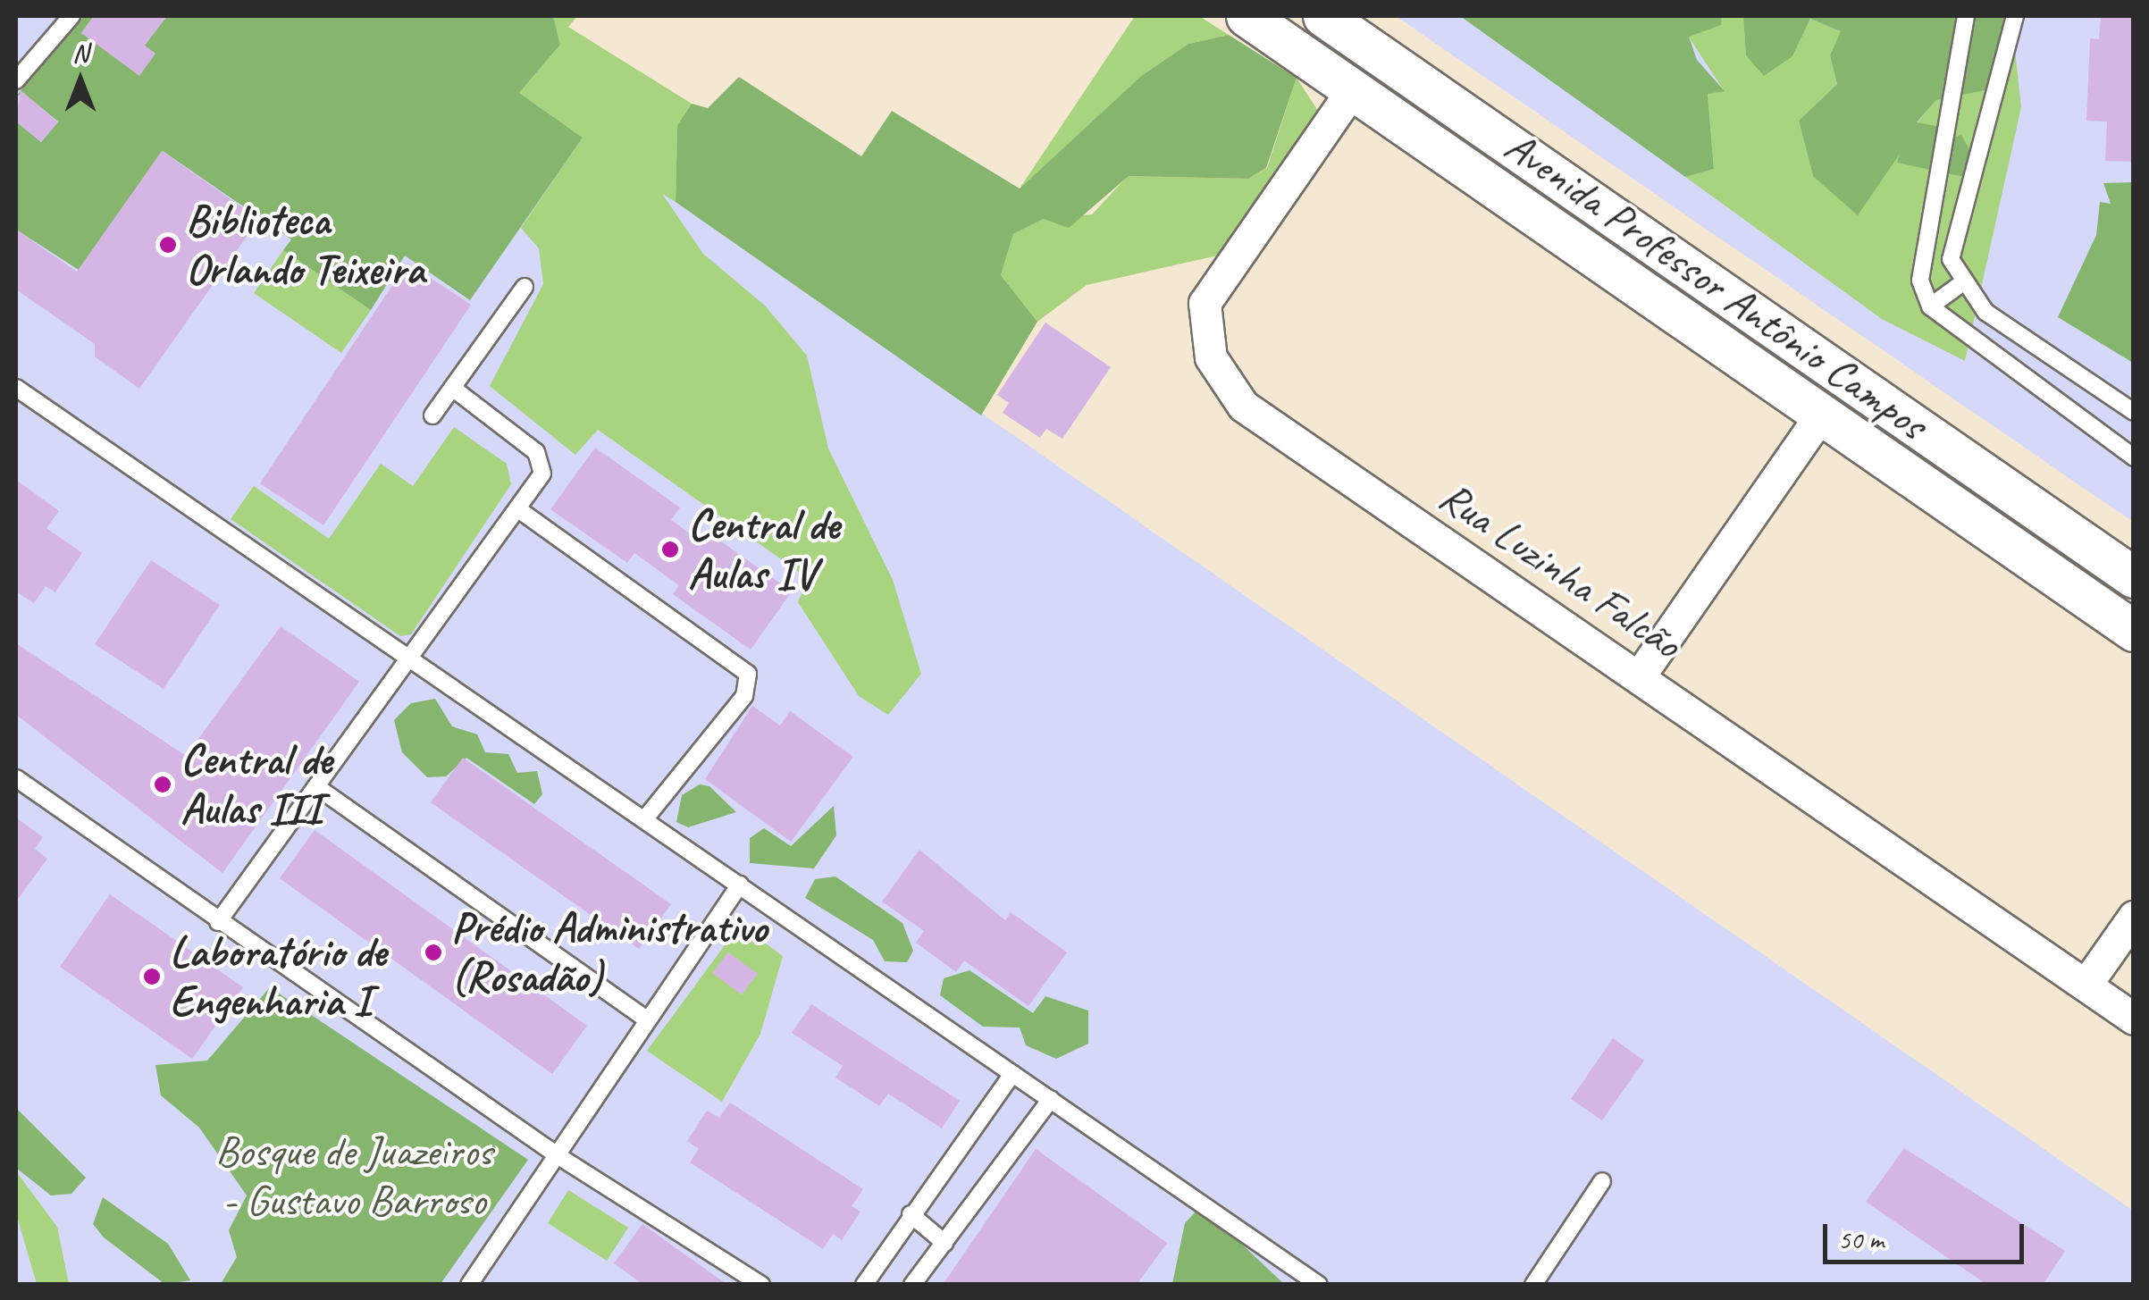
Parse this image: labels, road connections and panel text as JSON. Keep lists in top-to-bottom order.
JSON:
{
  "streets": {
    "street": ["Avenida Professor Antônio Campos", "Rua Luzinha Falcão"]
  },
  "crossings": [
    ["Avenida Professor Antônio Campos", "Rua Luzinha Falcão"]
  ],
  "parks": ["Bosque de Juazeiros - Gustavo Barroso"],
  "places": [
    "Biblioteca Orlando Teixeira",
    "Central de Aulas IV",
    "Central de Aulas III",
    "Prédio Administrativo (Rosadão)",
    "Laboratório de Engenharia I"
  ],
  "scale_bar": "50 m",
  "north": "top"
}
